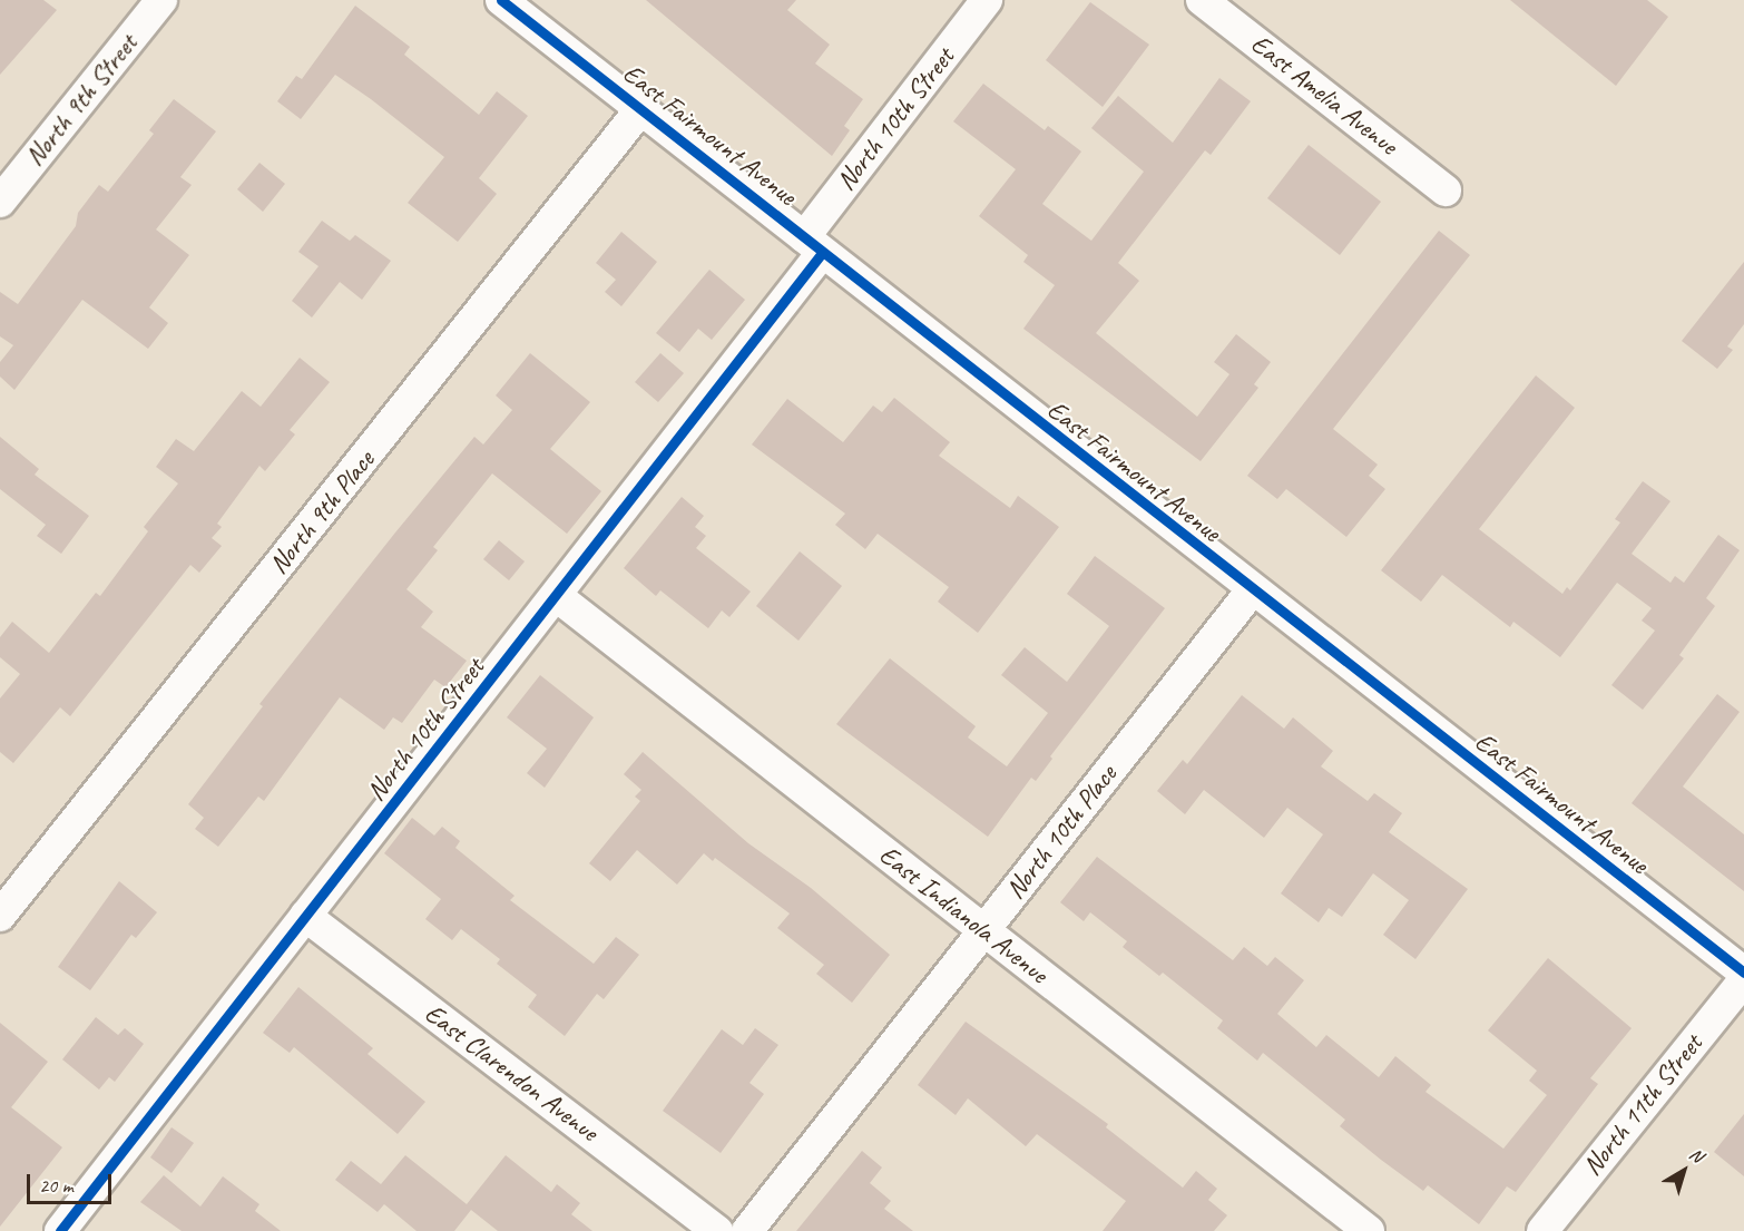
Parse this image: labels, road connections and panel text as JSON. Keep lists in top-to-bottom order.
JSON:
{
  "streets": {
    "street": [
      "East Amelia Avenue",
      "North 9th Street",
      "North 10th Street",
      "East Fairmount Avenue",
      "North 9th Place",
      "North 10th Place",
      "East Indianola Avenue",
      "East Clarendon Avenue",
      "North 11th Street"
    ]
  },
  "crossings": [
    ["North 10th Street", "East Fairmount Avenue"],
    ["North 10th Street", "East Indianola Avenue"],
    ["North 10th Street", "East Clarendon Avenue"],
    ["East Fairmount Avenue", "North 9th Place"],
    ["East Fairmount Avenue", "North 10th Place"],
    ["North 10th Place", "East Indianola Avenue"]
  ],
  "scale_bar": "20 m",
  "north": "top right"
}
